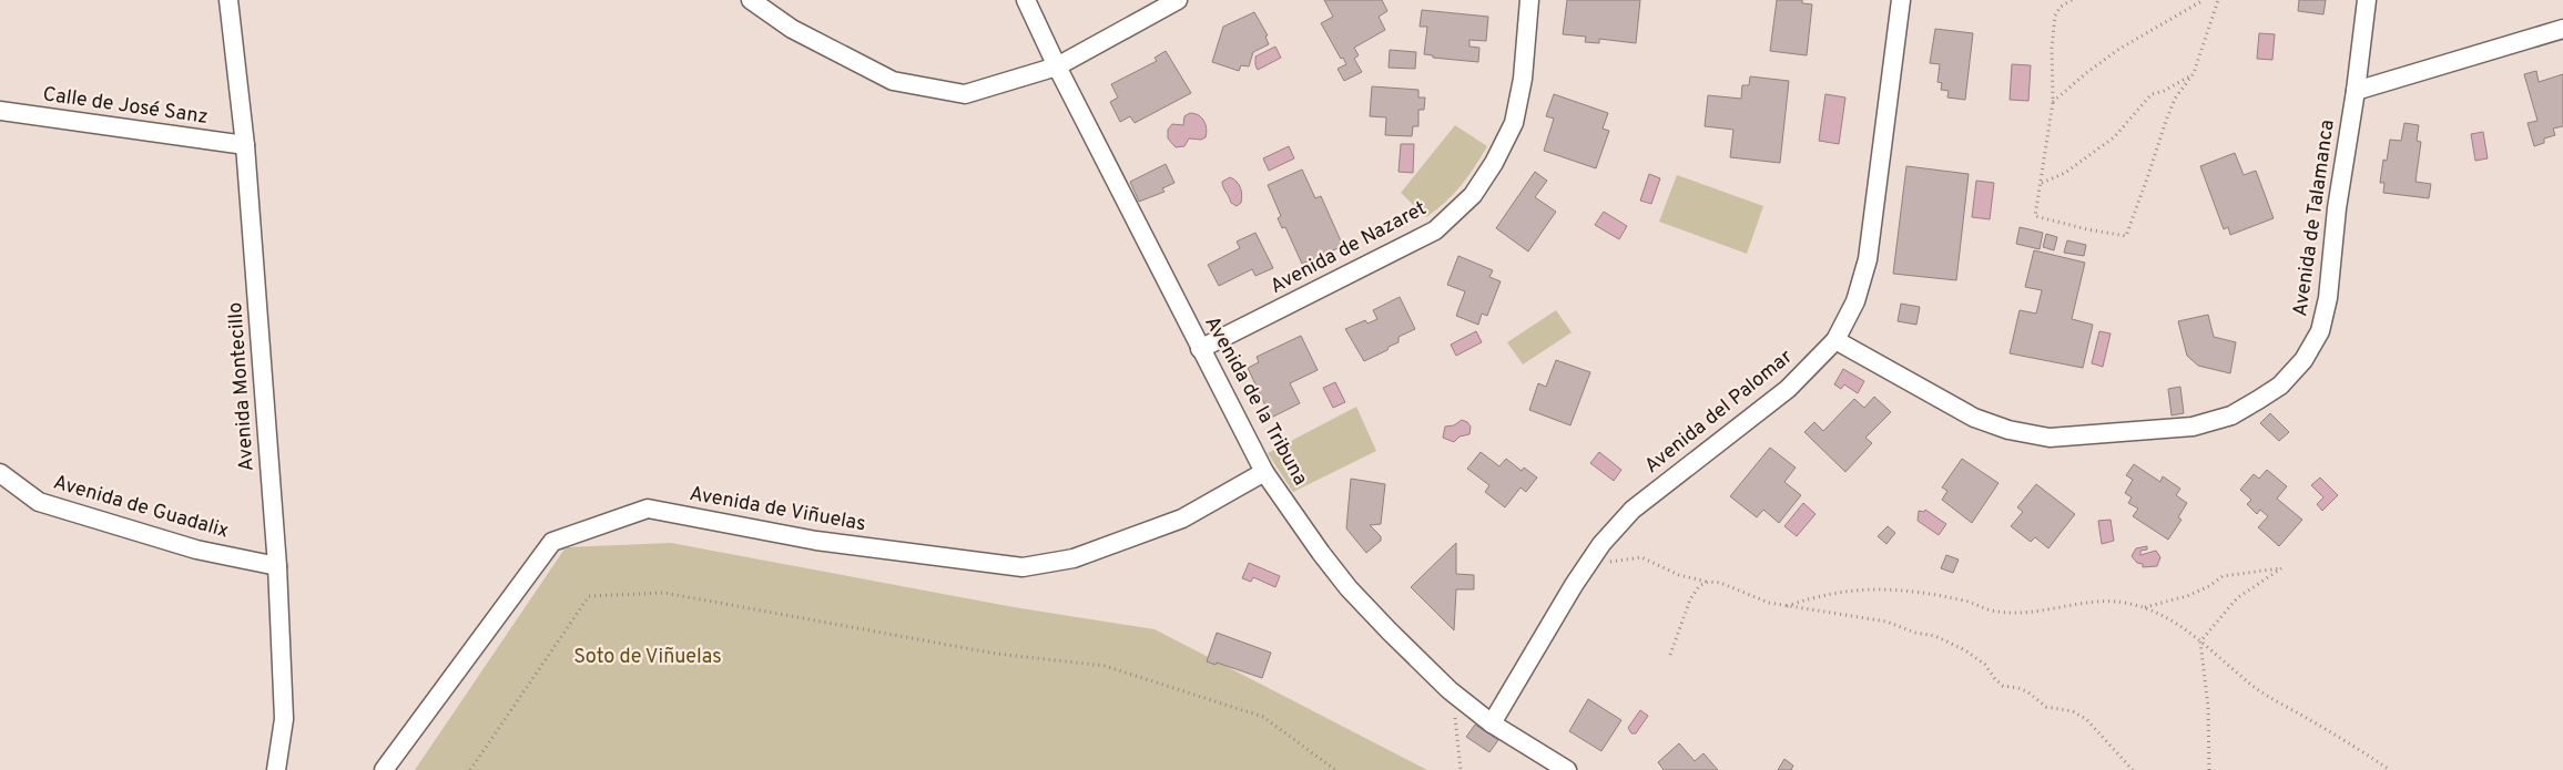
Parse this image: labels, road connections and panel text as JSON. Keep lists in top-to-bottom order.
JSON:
{
  "streets": {
    "street": [
      "Calle de José Sanz",
      "Avenida de Talamanca",
      "Avenida de Nazaret",
      "Avenida Montecillo",
      "Avenida de la Tribuna",
      "Avenida del Palomar",
      "Avenida de Guadalix",
      "Avenida de Viñuelas"
    ]
  },
  "crossings": [
    ["Calle de José Sanz", "Avenida Montecillo"],
    ["Avenida de Talamanca", "Avenida del Palomar"],
    ["Avenida de Nazaret", "Avenida de la Tribuna"],
    ["Avenida Montecillo", "Avenida de Guadalix"],
    ["Avenida de la Tribuna", "Avenida del Palomar"],
    ["Avenida de la Tribuna", "Avenida de Viñuelas"]
  ],
  "parks": ["Soto de Viñuelas"]
}
